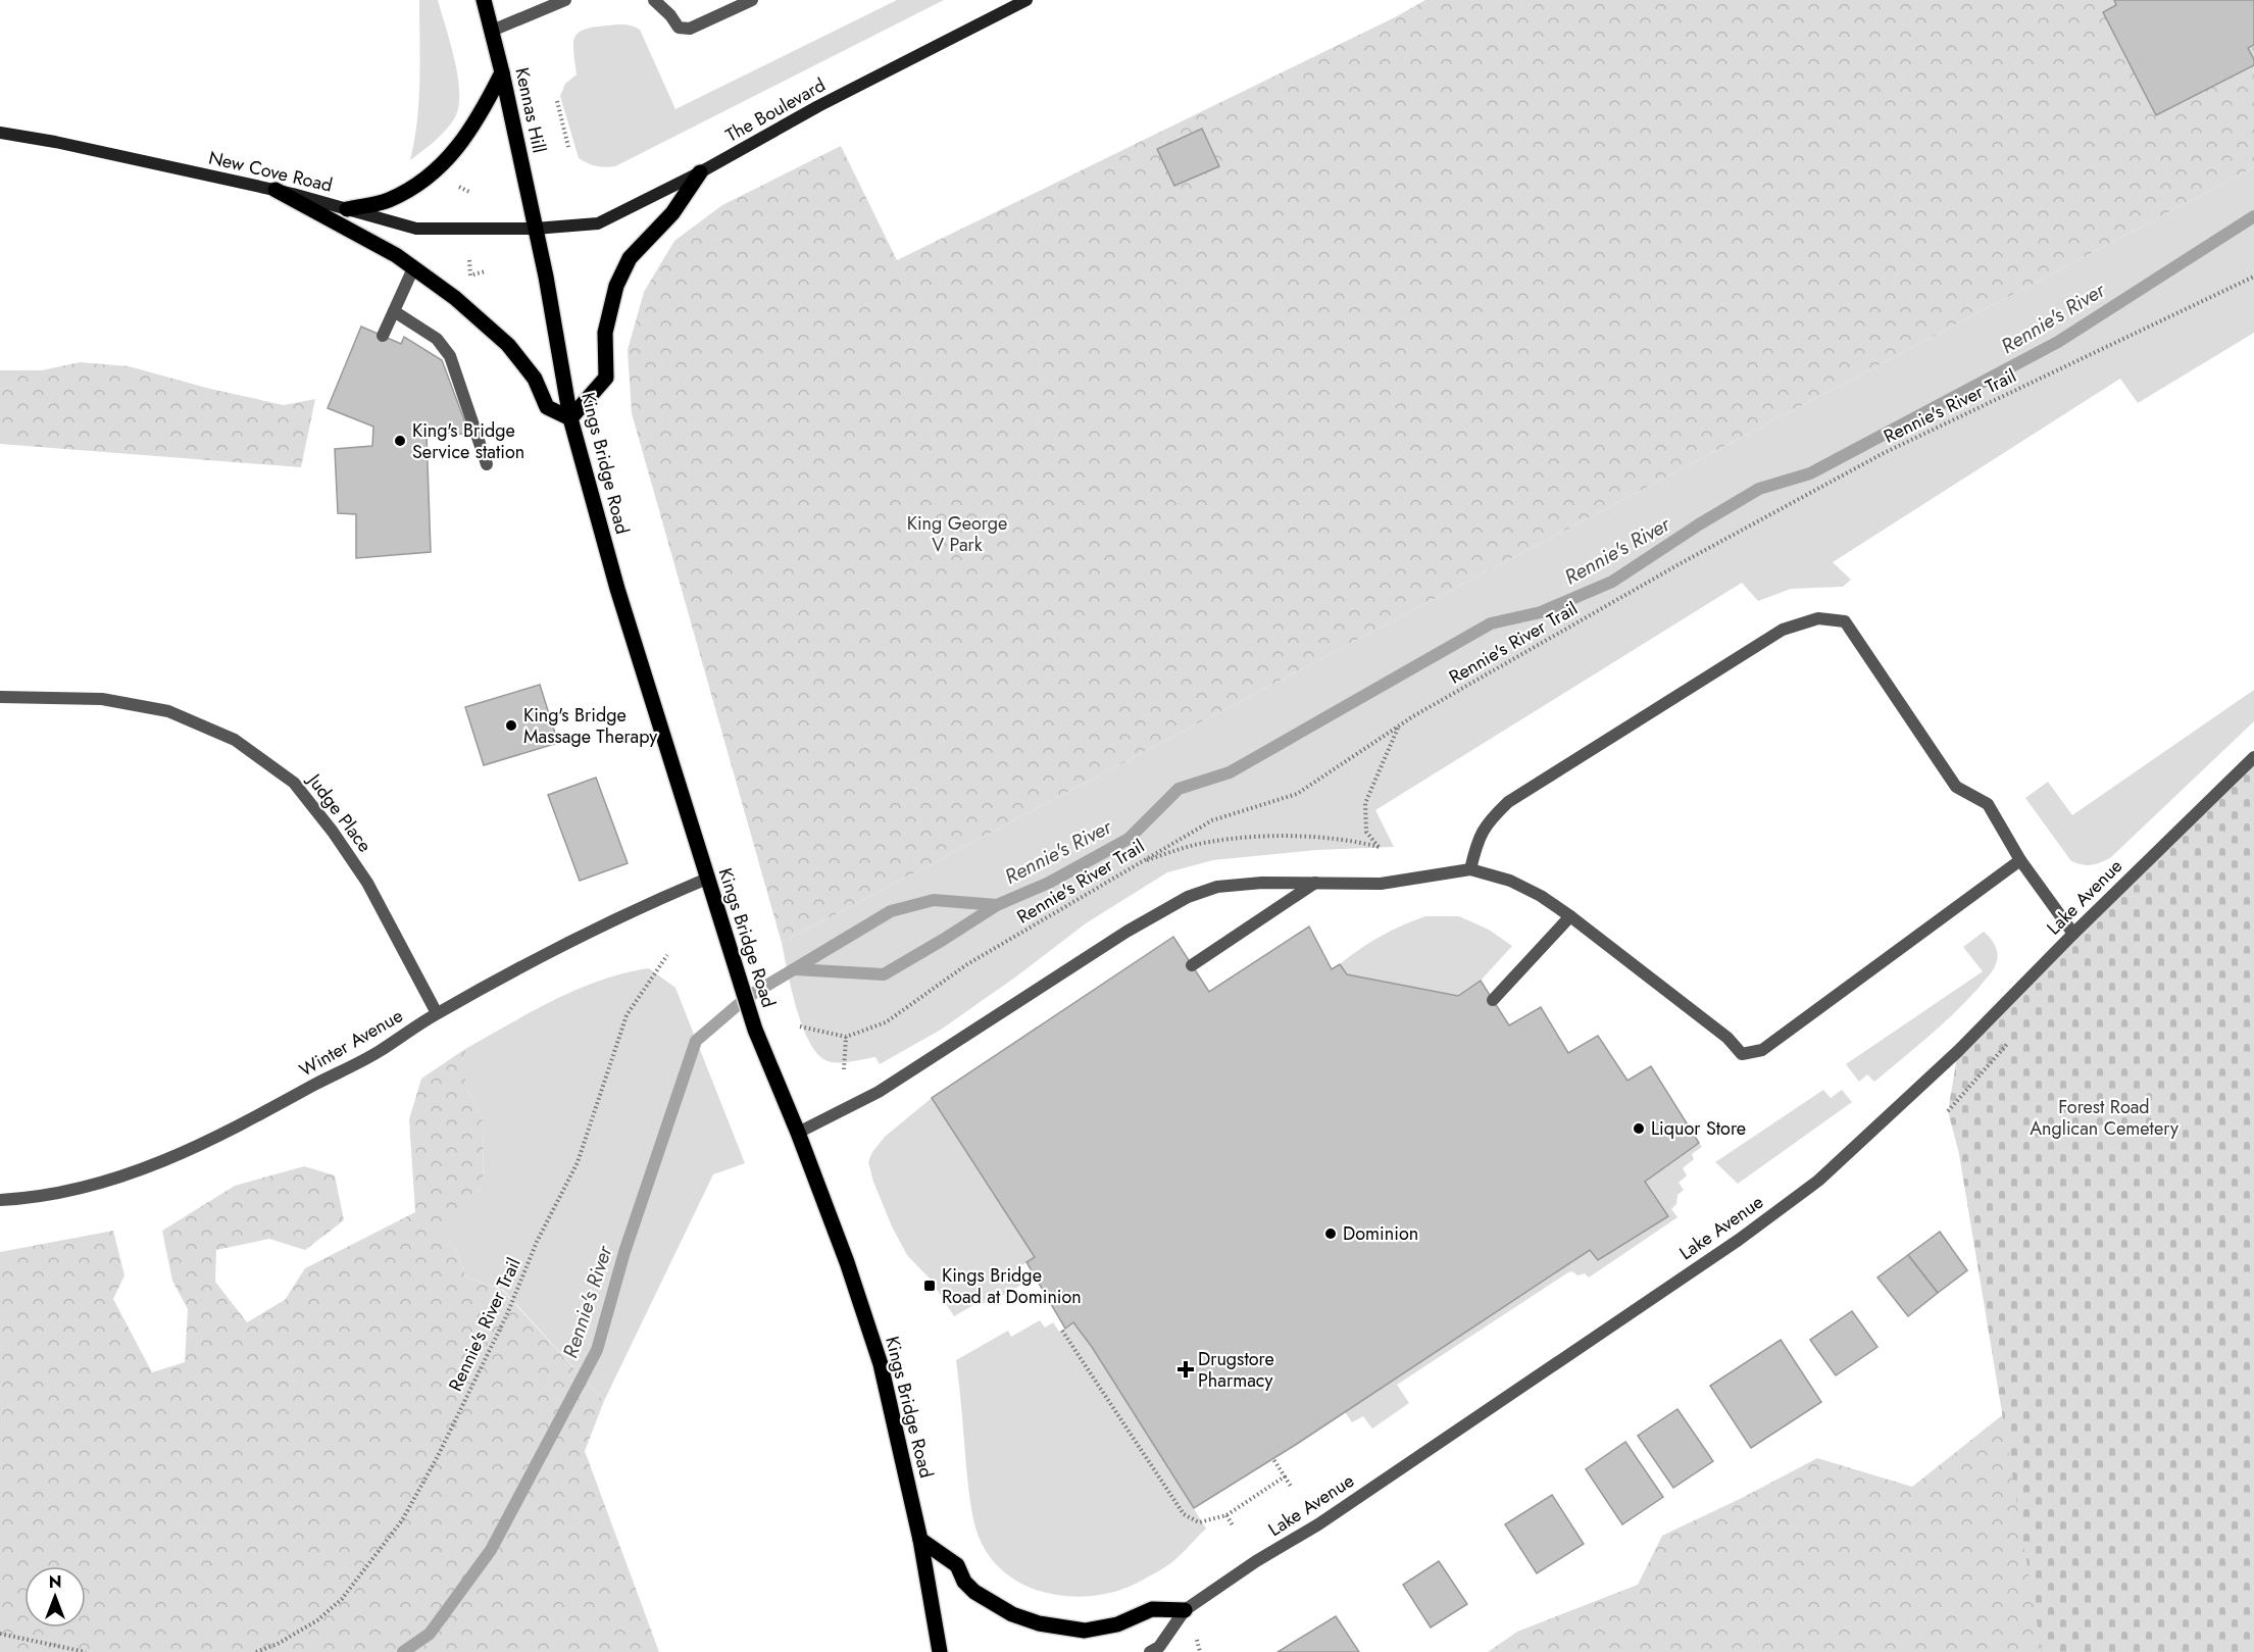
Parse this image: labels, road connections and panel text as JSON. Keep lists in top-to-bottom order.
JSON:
{
  "streets": {
    "main road": ["Kennas Hill", "Kings Bridge Road"],
    "street": [
      "The Boulevard",
      "New Cove Road",
      "Judge Place",
      "Lake Avenue",
      "Winter Avenue"
    ],
    "path": ["Rennie's River Trail"]
  },
  "crossings": [
    ["Kennas Hill", "The Boulevard"],
    ["Kennas Hill", "New Cove Road"],
    ["Kennas Hill", "Kings Bridge Road"],
    ["The Boulevard", "New Cove Road"],
    ["The Boulevard", "Kings Bridge Road"],
    ["New Cove Road", "Kings Bridge Road"],
    ["Kings Bridge Road", "Winter Avenue"],
    ["Judge Place", "Winter Avenue"]
  ],
  "water": ["Rennie's River"],
  "parks": ["King George V Park", "Forest Road Anglican Cemetery"],
  "places": {
    "other": [
      "King's Bridge Service station",
      "King's Bridge Massage Therapy",
      "Liquor Store",
      "Dominion"
    ],
    "transit": ["Kings Bridge Road at Dominion"],
    "health": ["Drugstore Pharmacy"]
  },
  "north": "top"
}
